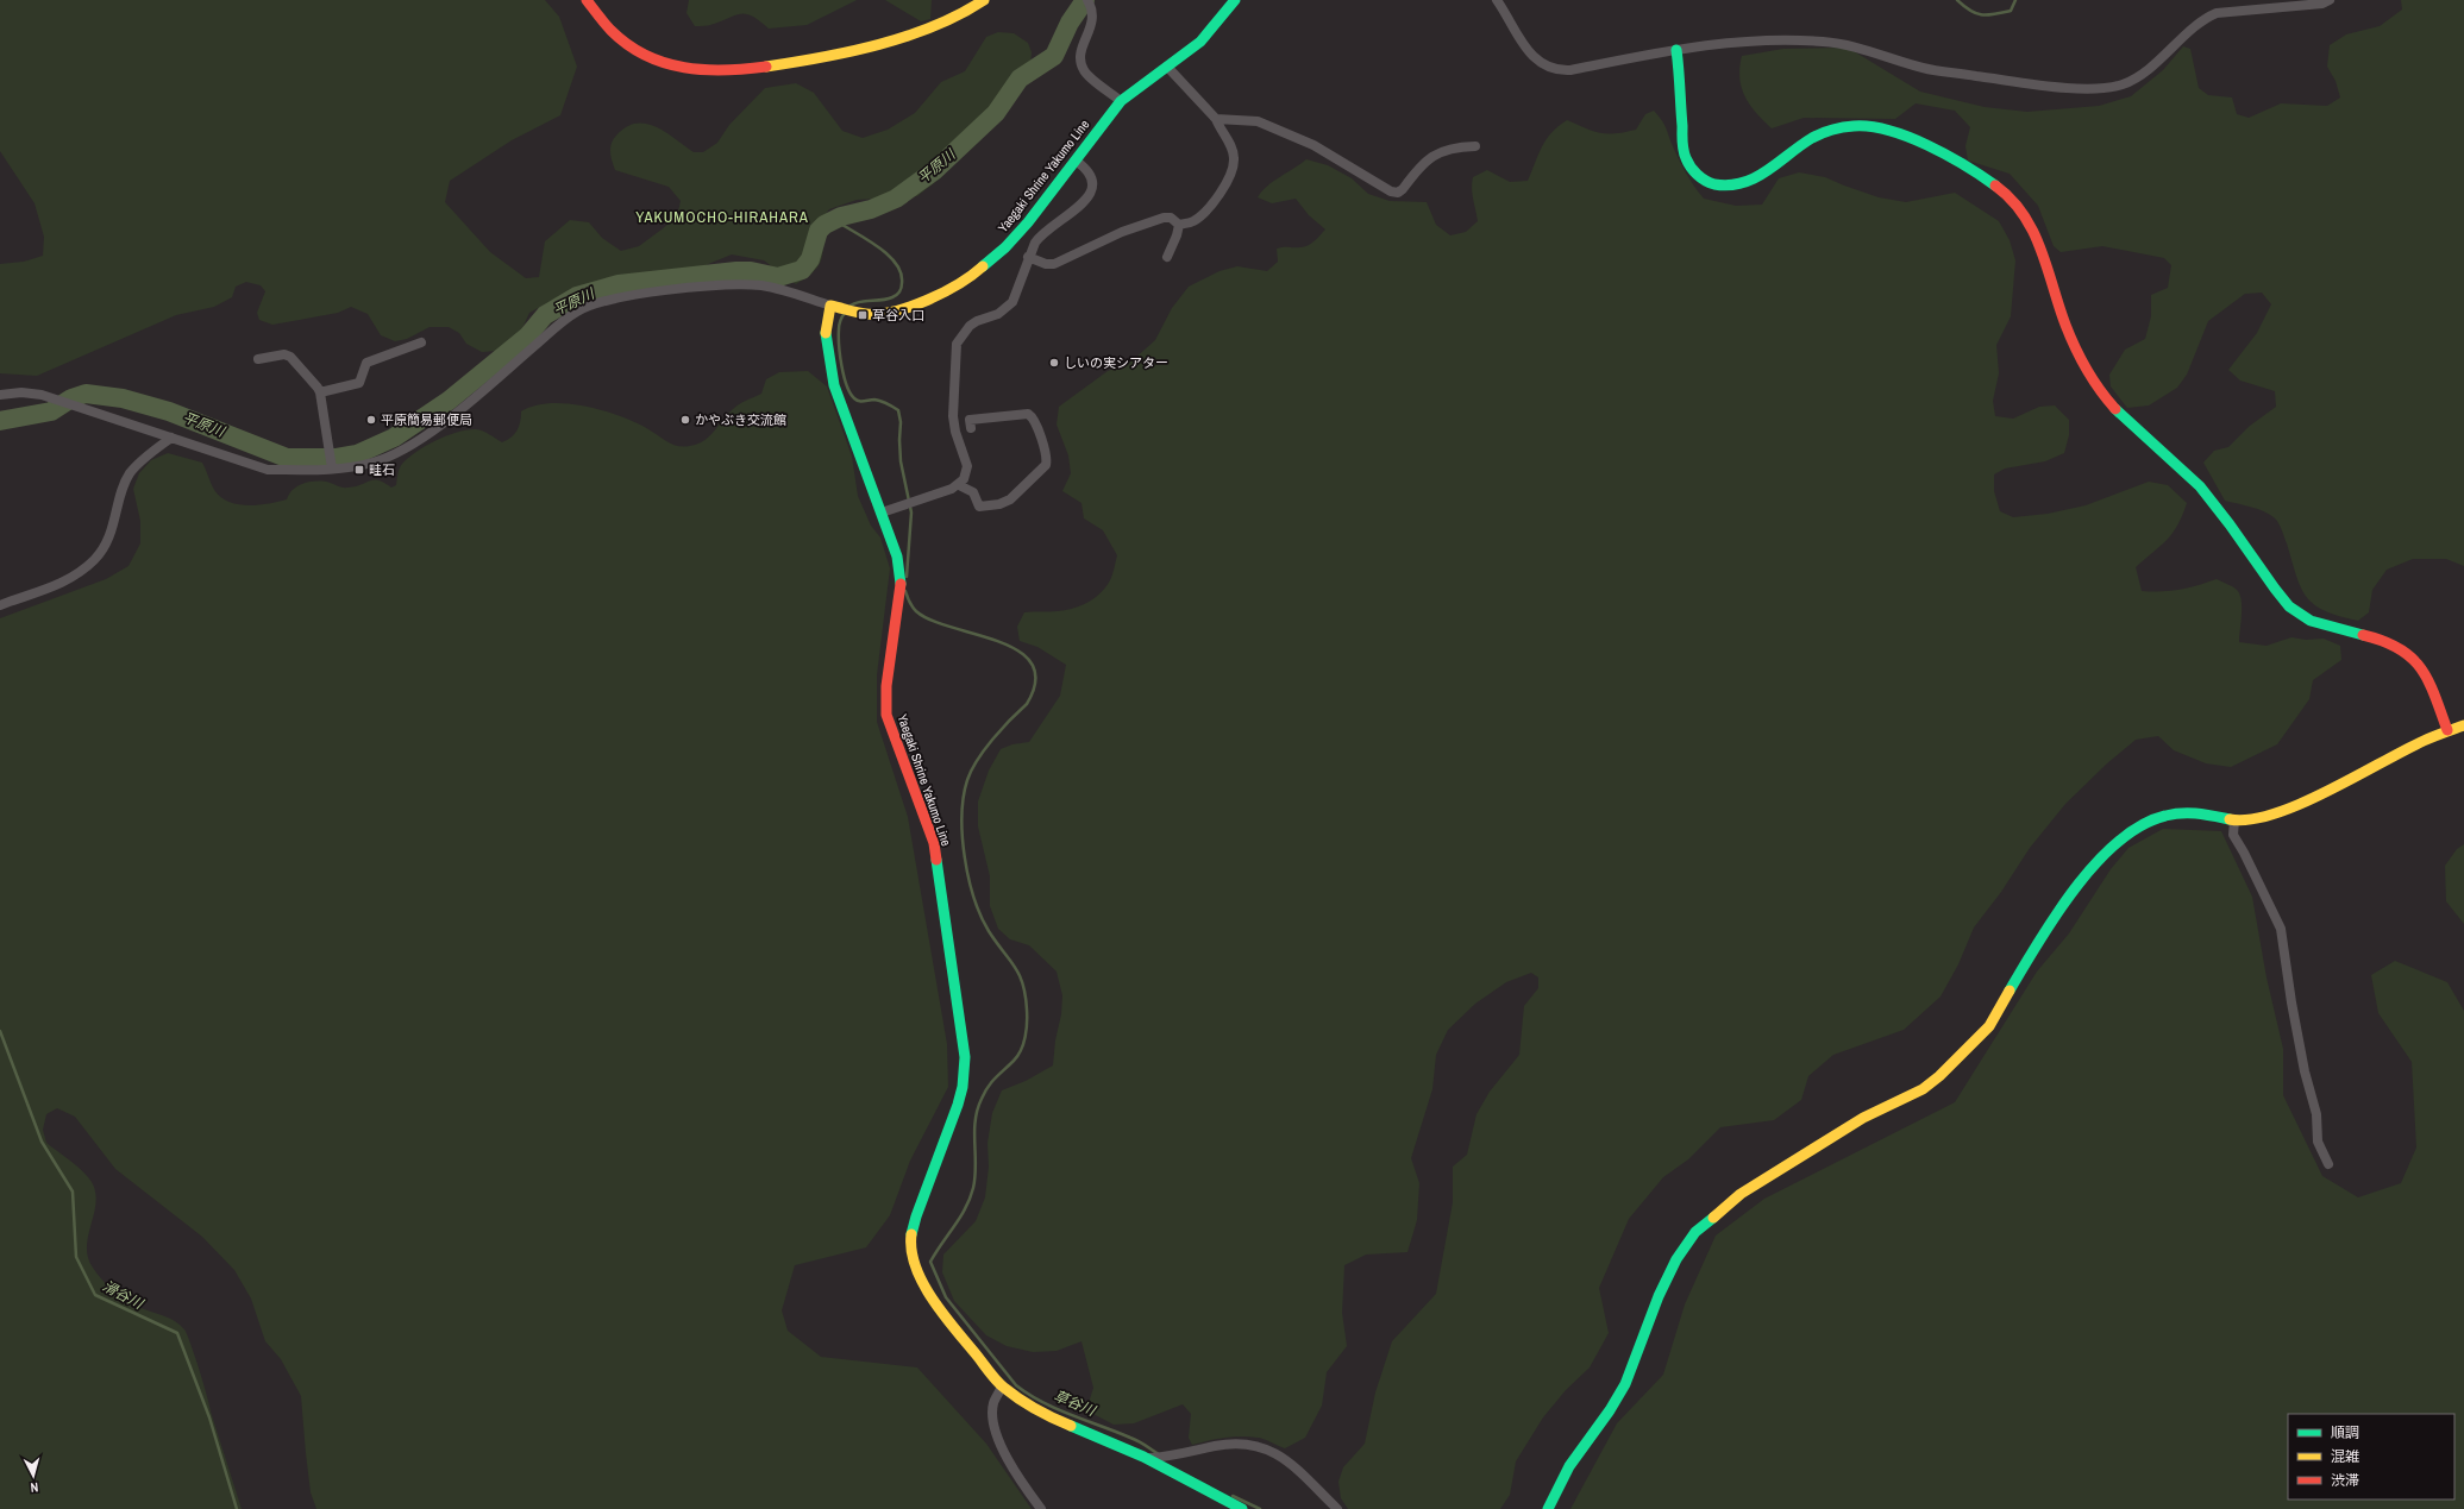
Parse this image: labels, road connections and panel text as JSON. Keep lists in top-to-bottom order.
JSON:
{
  "streets": {
    "street": ["Yaegaki Shrine Yakumo Line"]
  },
  "districts": ["YAKUMOCHO-HIRAHARA"],
  "water": ["平原川", "滑谷川", "草谷川"],
  "places": {
    "transit": ["草谷入口", "畦石"],
    "other": ["しいの実シアター", "平原簡易郵便局", "かやぶき交流館"]
  },
  "legend": ["順調", "混雑", "渋滞"],
  "north": "bottom"
}
